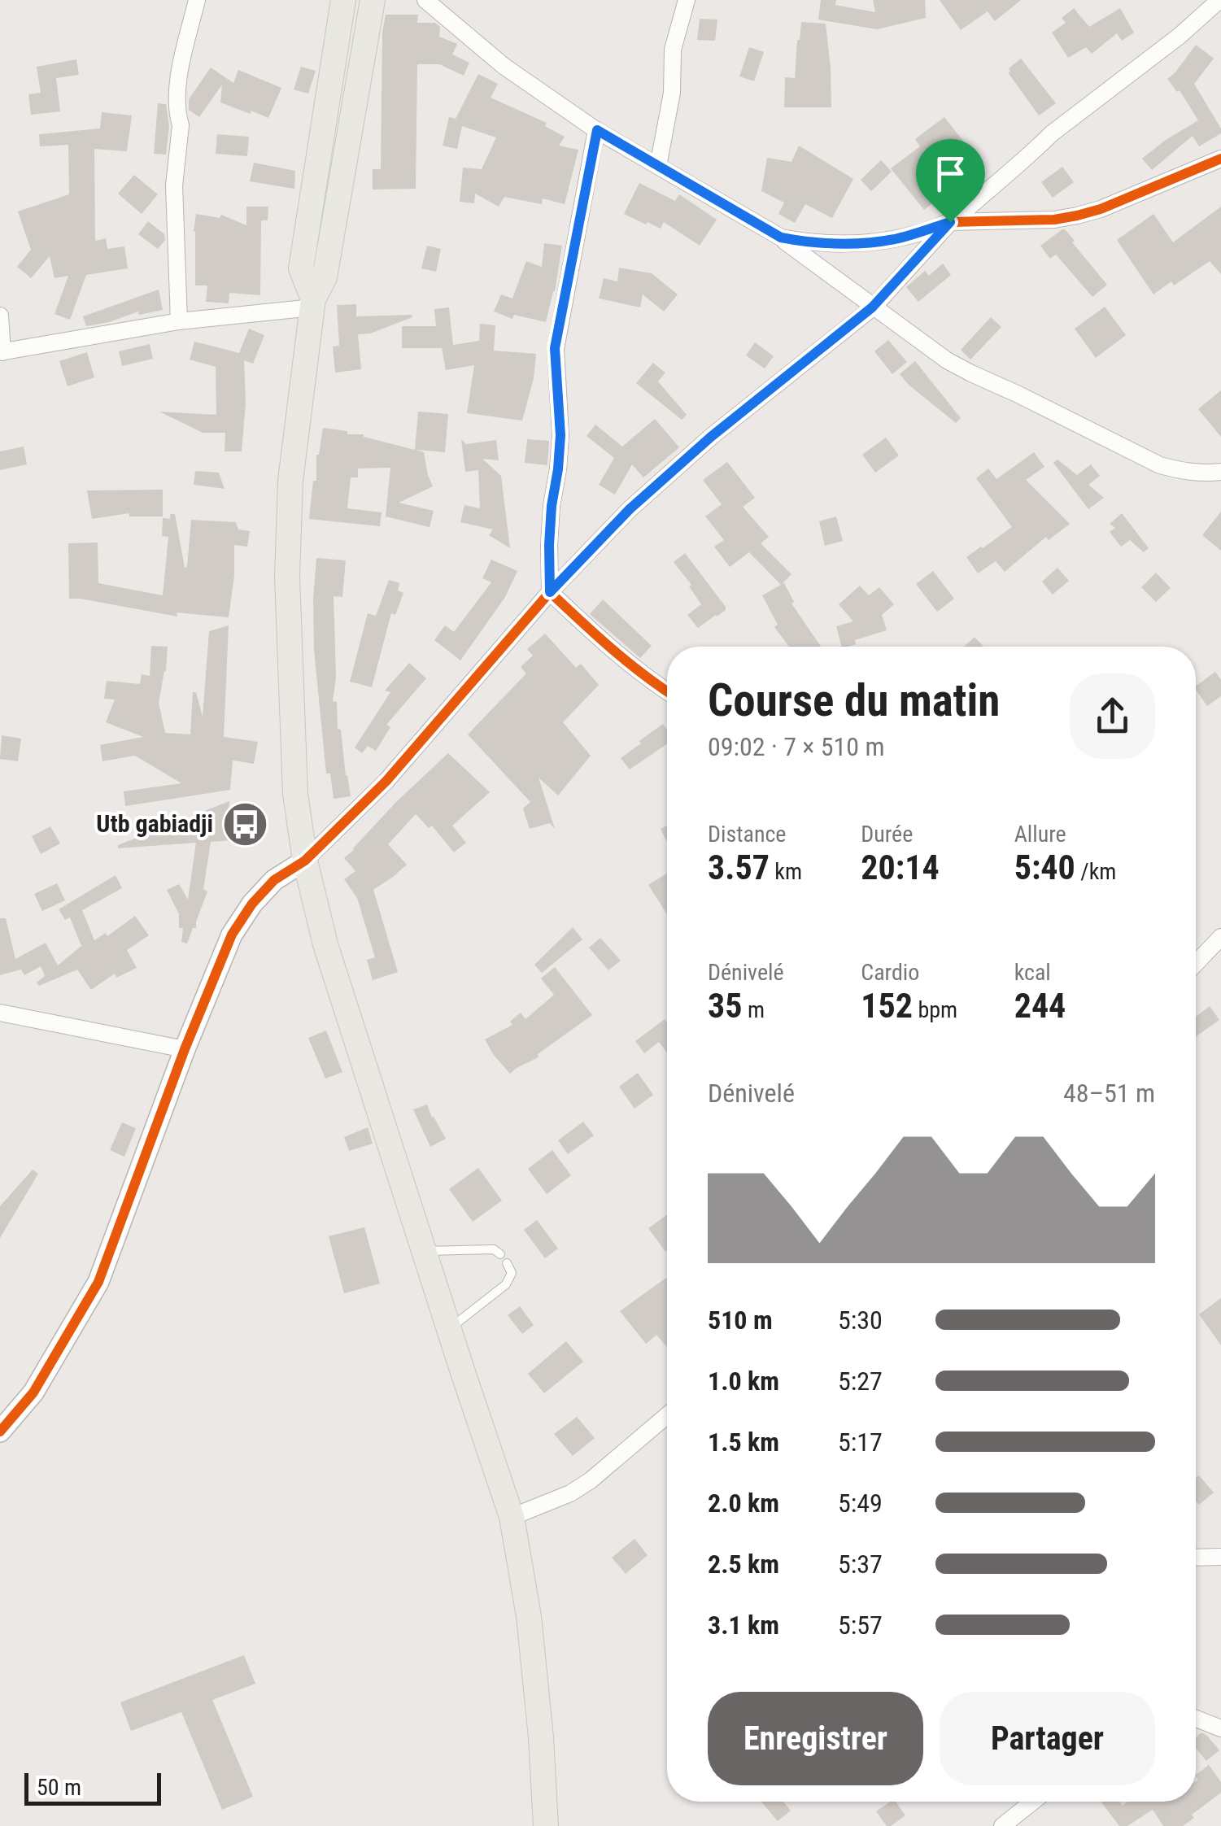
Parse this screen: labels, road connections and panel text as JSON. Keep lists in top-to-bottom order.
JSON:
{
  "places": {
    "bus stop": ["Utb gabiadji"]
  },
  "scale_bar": "50 m",
  "page": {
    "heading": ["Course du matin", "09:02 · 7 × 510 m"],
    "stats": [
      ["Distance", "3.57 km"],
      ["Durée", "20:14"],
      ["Allure", "5:40 /km"],
      ["Dénivelé", "35 m"],
      ["Cardio", "152 bpm"],
      ["kcal", "244"]
    ],
    "chart": ["Dénivelé", "48–51 m"],
    "list": [
      {
        "name": "510 m",
        "note": "5:30"
      },
      {
        "name": "1.0 km",
        "note": "5:27"
      },
      {
        "name": "1.5 km",
        "note": "5:17"
      },
      {
        "name": "2.0 km",
        "note": "5:49"
      },
      {
        "name": "2.5 km",
        "note": "5:37"
      },
      {
        "name": "3.1 km",
        "note": "5:57"
      }
    ],
    "buttons": ["Enregistrer", "Partager"],
    "scale": "50 m"
  }
}
